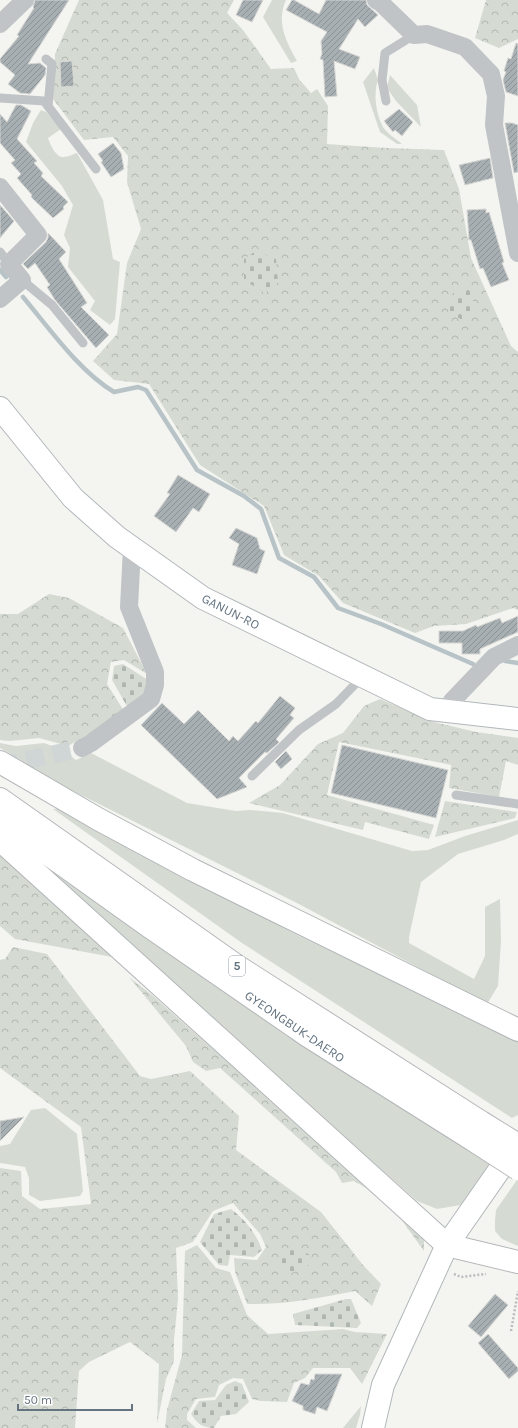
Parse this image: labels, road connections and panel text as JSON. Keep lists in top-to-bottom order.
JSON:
{
  "streets": {
    "main road": ["GANUN-RO", "5", "GYEONGBUK-DAERO"]
  },
  "scale_bar": "50 m"
}
